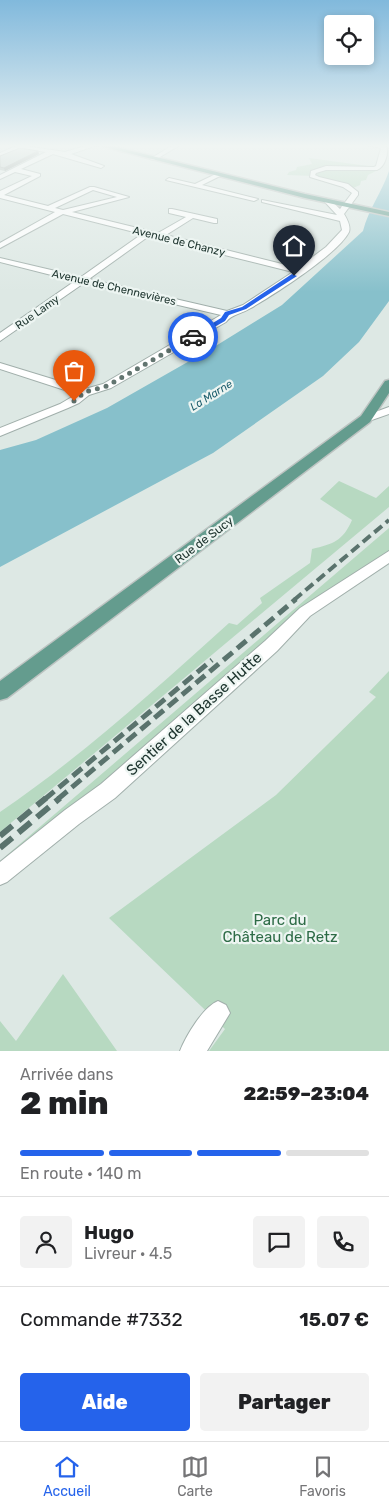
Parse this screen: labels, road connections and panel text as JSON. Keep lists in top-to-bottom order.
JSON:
{
  "streets": {
    "main road": ["Rue de Sucy"],
    "street": [
      "Avenue de Chanzy",
      "Avenue de Chennevières",
      "Rue Lamy",
      "Sentier de la Basse Hutte"
    ]
  },
  "crossings": [
    ["Avenue de Chanzy", "Rue Lamy"],
    ["Avenue de Chennevières", "Rue Lamy"]
  ],
  "water": ["La Marne"],
  "parks": ["Parc du Château de Retz"],
  "page": {
    "heading": ["2 min", "Arrivée dans", "22:59–23:04"],
    "panel": [
      "Hugo",
      "Livreur · 4.5",
      "Commande #7332",
      "15.07 €"
    ],
    "bar": "En route · 140 m",
    "buttons": ["Aide", "Partager"],
    "tabs": ["Accueil", "Carte", "Favoris"]
  }
}
